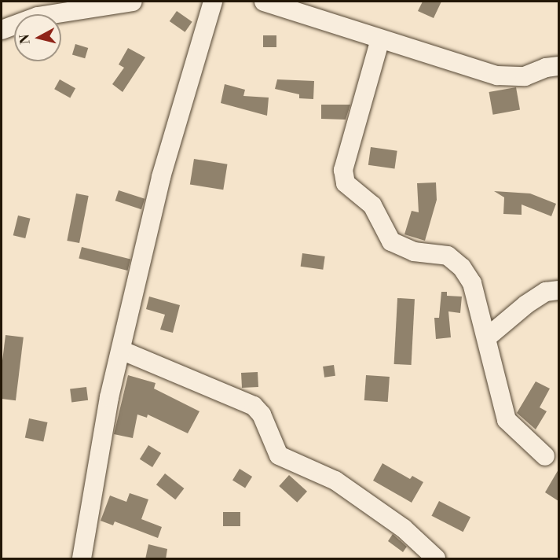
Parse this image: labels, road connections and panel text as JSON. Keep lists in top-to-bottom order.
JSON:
{
  "north": "left"
}
